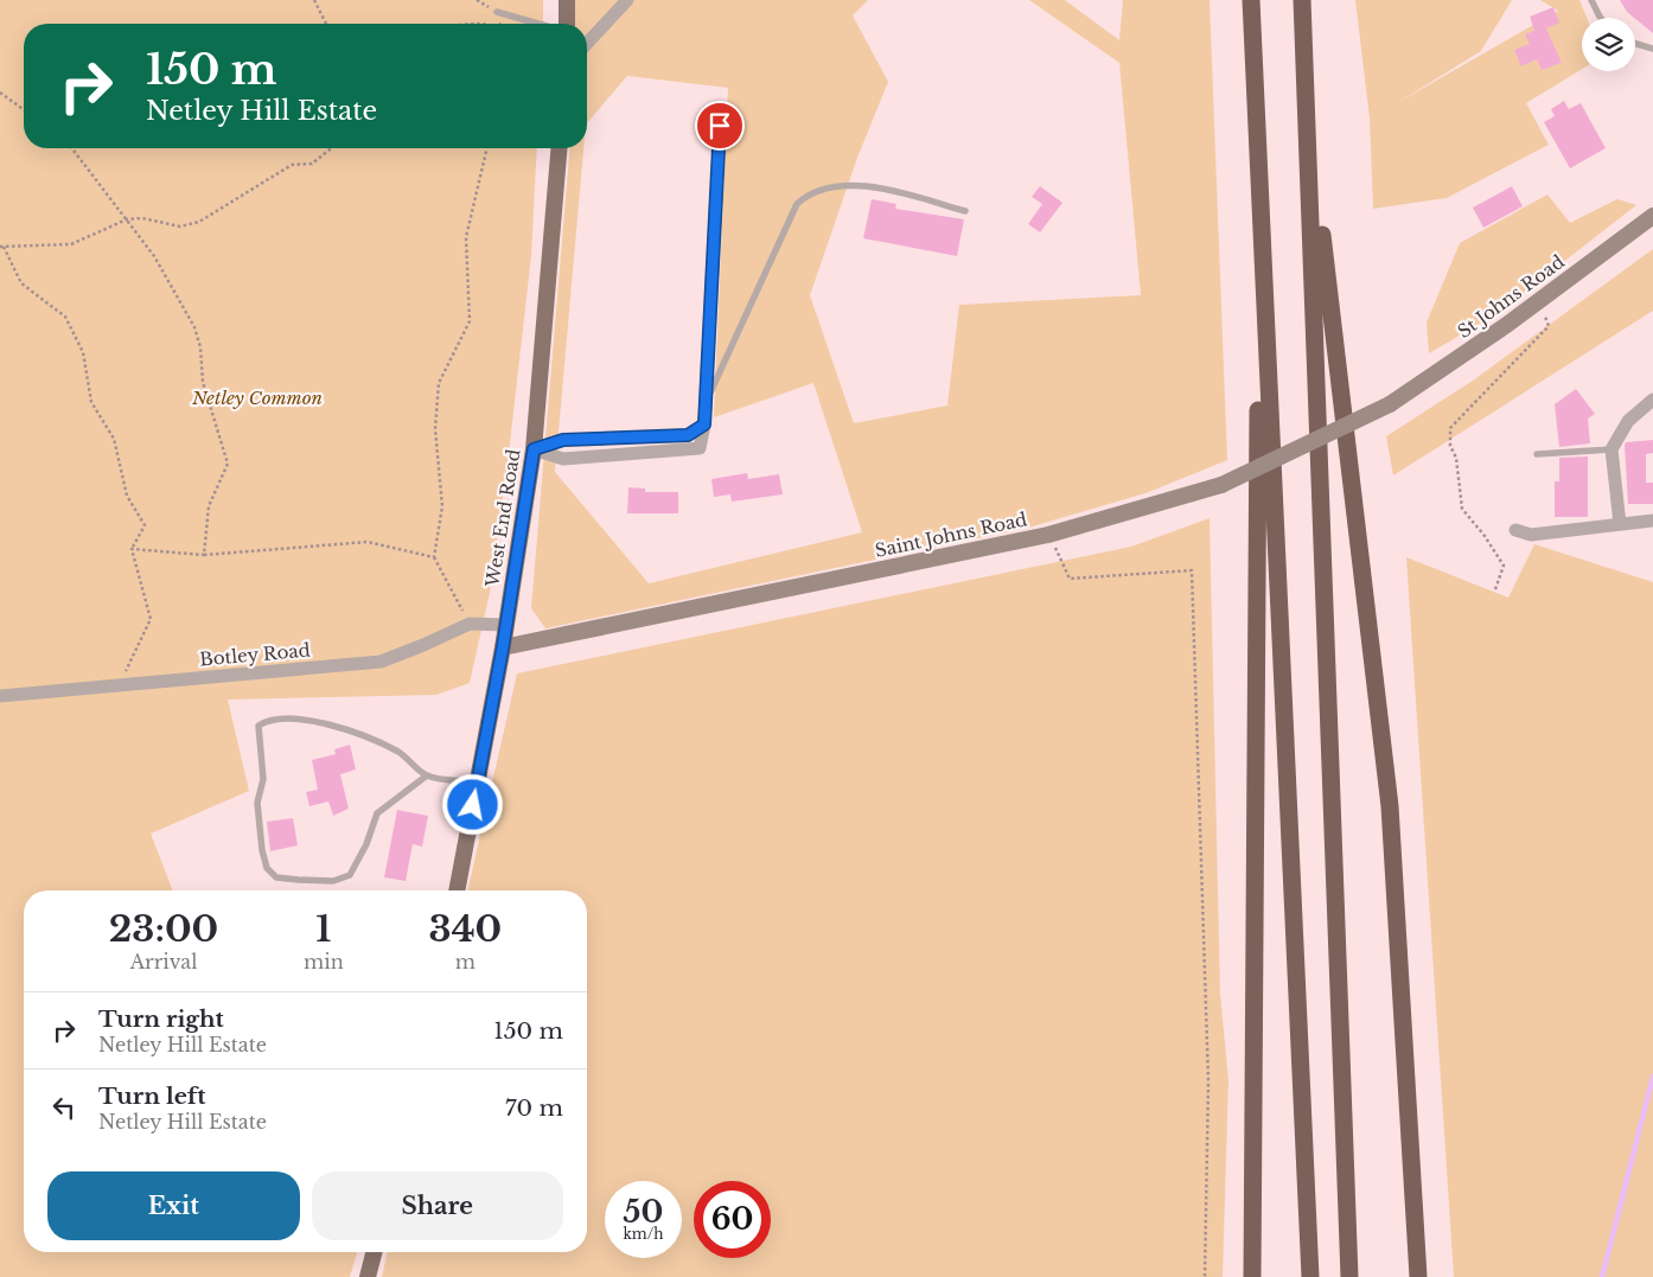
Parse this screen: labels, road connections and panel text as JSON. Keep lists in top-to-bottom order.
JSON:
{
  "streets": {
    "main road": ["St Johns Road", "West End Road", "Saint Johns Road"],
    "street": ["Botley Road"]
  },
  "crossings": [
    ["St Johns Road", "Saint Johns Road"],
    ["West End Road", "Saint Johns Road"],
    ["West End Road", "Botley Road"]
  ],
  "parks": ["Netley Common"],
  "page": {
    "turn": ["150 m", "Netley Hill Estate"],
    "eta": [
      "23:00",
      "Arrival",
      "1",
      "min",
      "340",
      "m"
    ],
    "list": [
      {
        "name": "Turn right",
        "note": "Netley Hill Estate",
        "value": "150 m"
      },
      {
        "name": "Turn left",
        "note": "Netley Hill Estate",
        "value": "70 m"
      }
    ],
    "buttons": ["Exit", "Share"],
    "speed": "50 km/h",
    "limit": "60"
  }
}
